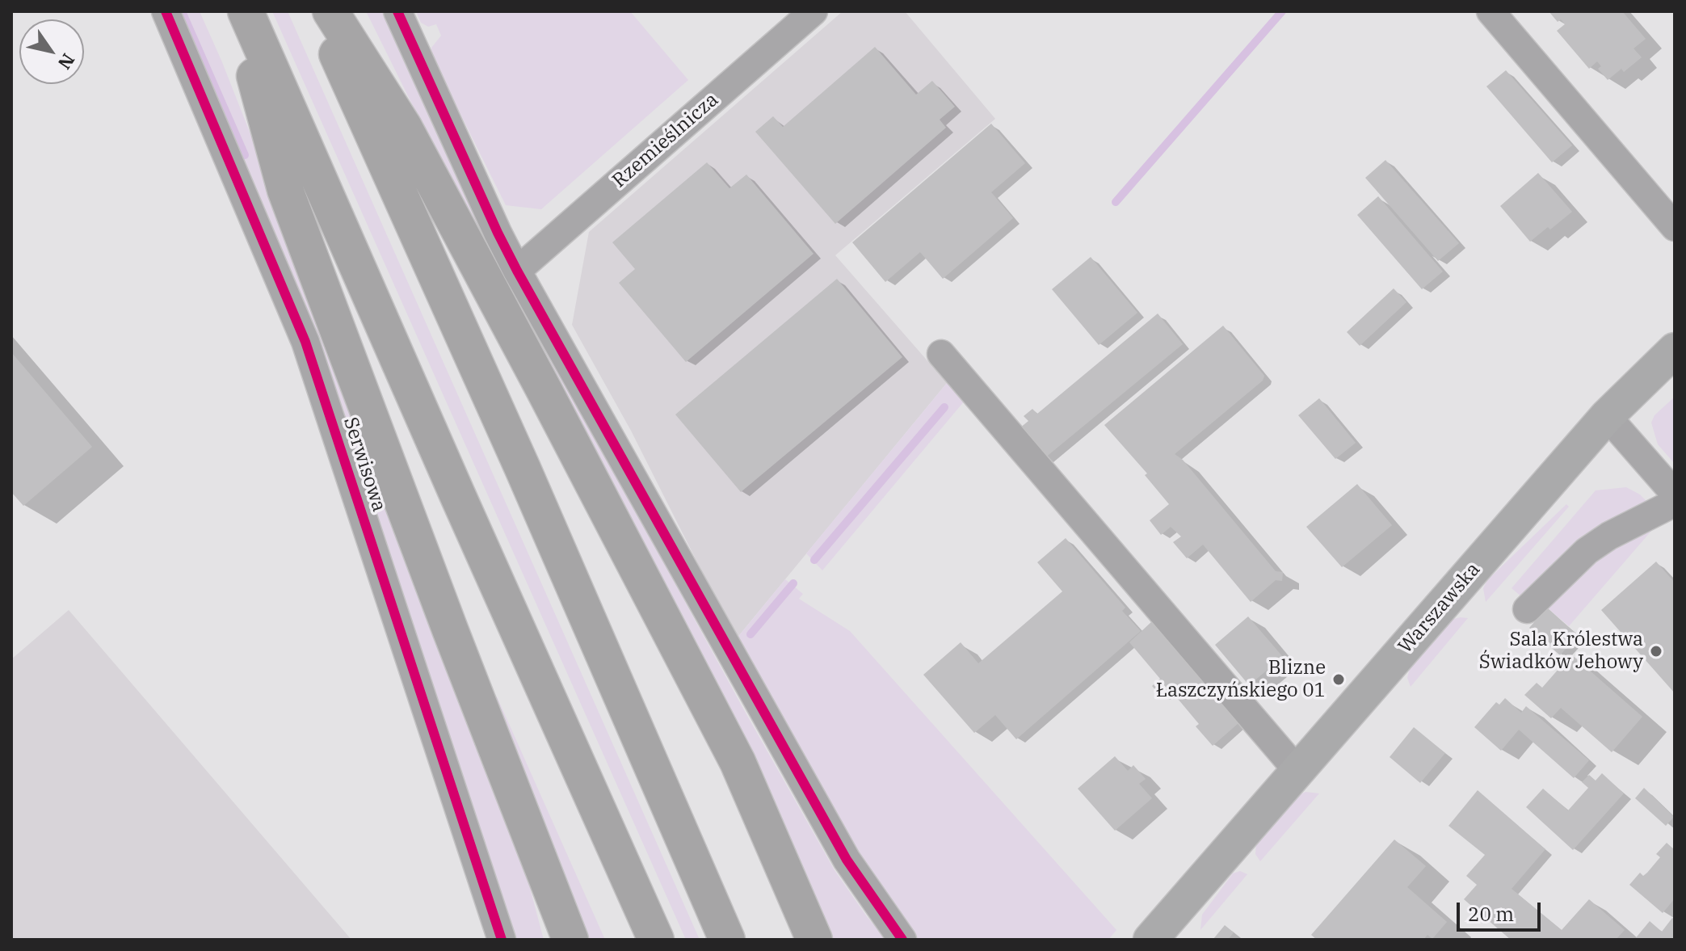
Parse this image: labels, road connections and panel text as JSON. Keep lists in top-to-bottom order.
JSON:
{
  "streets": {
    "main road": ["Warszawska"],
    "street": ["Rzemieślnicza", "Serwisowa"]
  },
  "places": ["Sala Królestwa Świadków Jehowy", "Blizne Łaszczyńskiego 01"],
  "scale_bar": "20 m",
  "north": "bottom right"
}
